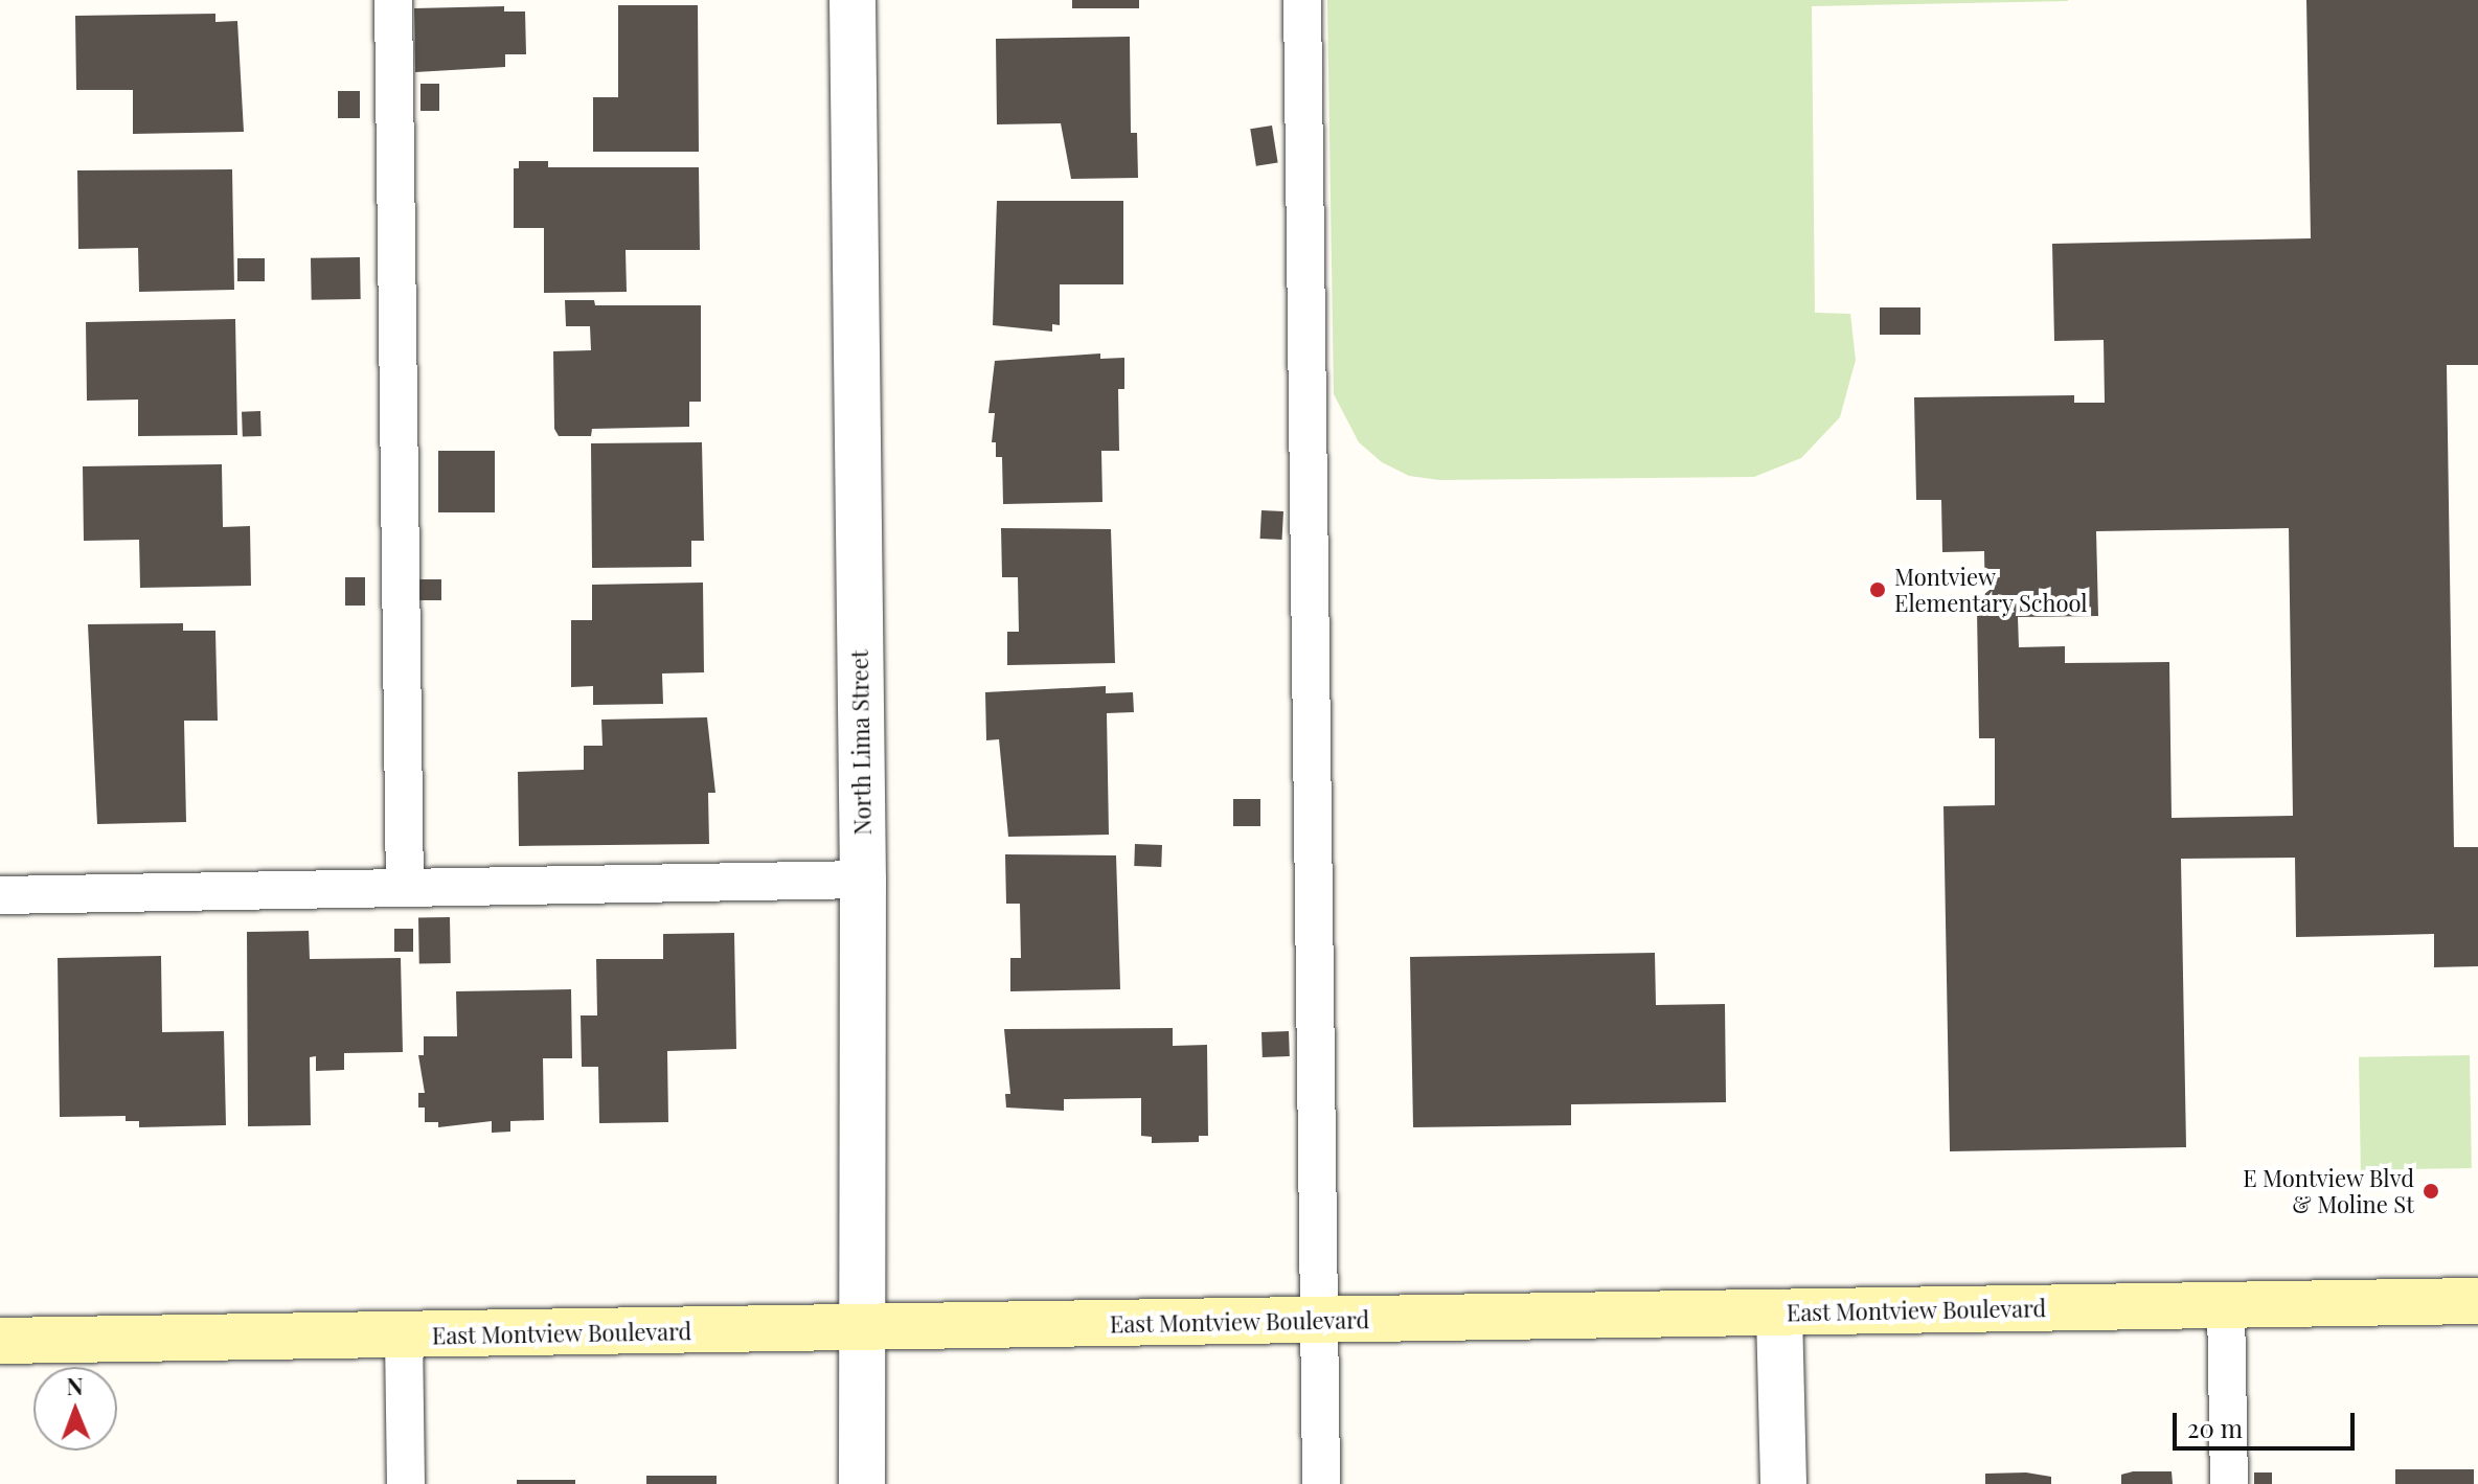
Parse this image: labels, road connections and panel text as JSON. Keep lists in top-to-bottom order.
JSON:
{
  "streets": {
    "main road": ["East Montview Boulevard"],
    "street": ["North Lima Street"]
  },
  "crossings": [
    ["North Lima Street", "East Montview Boulevard"]
  ],
  "places": ["Montview Elementary School", "E Montview Blvd & Moline St"],
  "scale_bar": "20 m",
  "north": "top"
}
